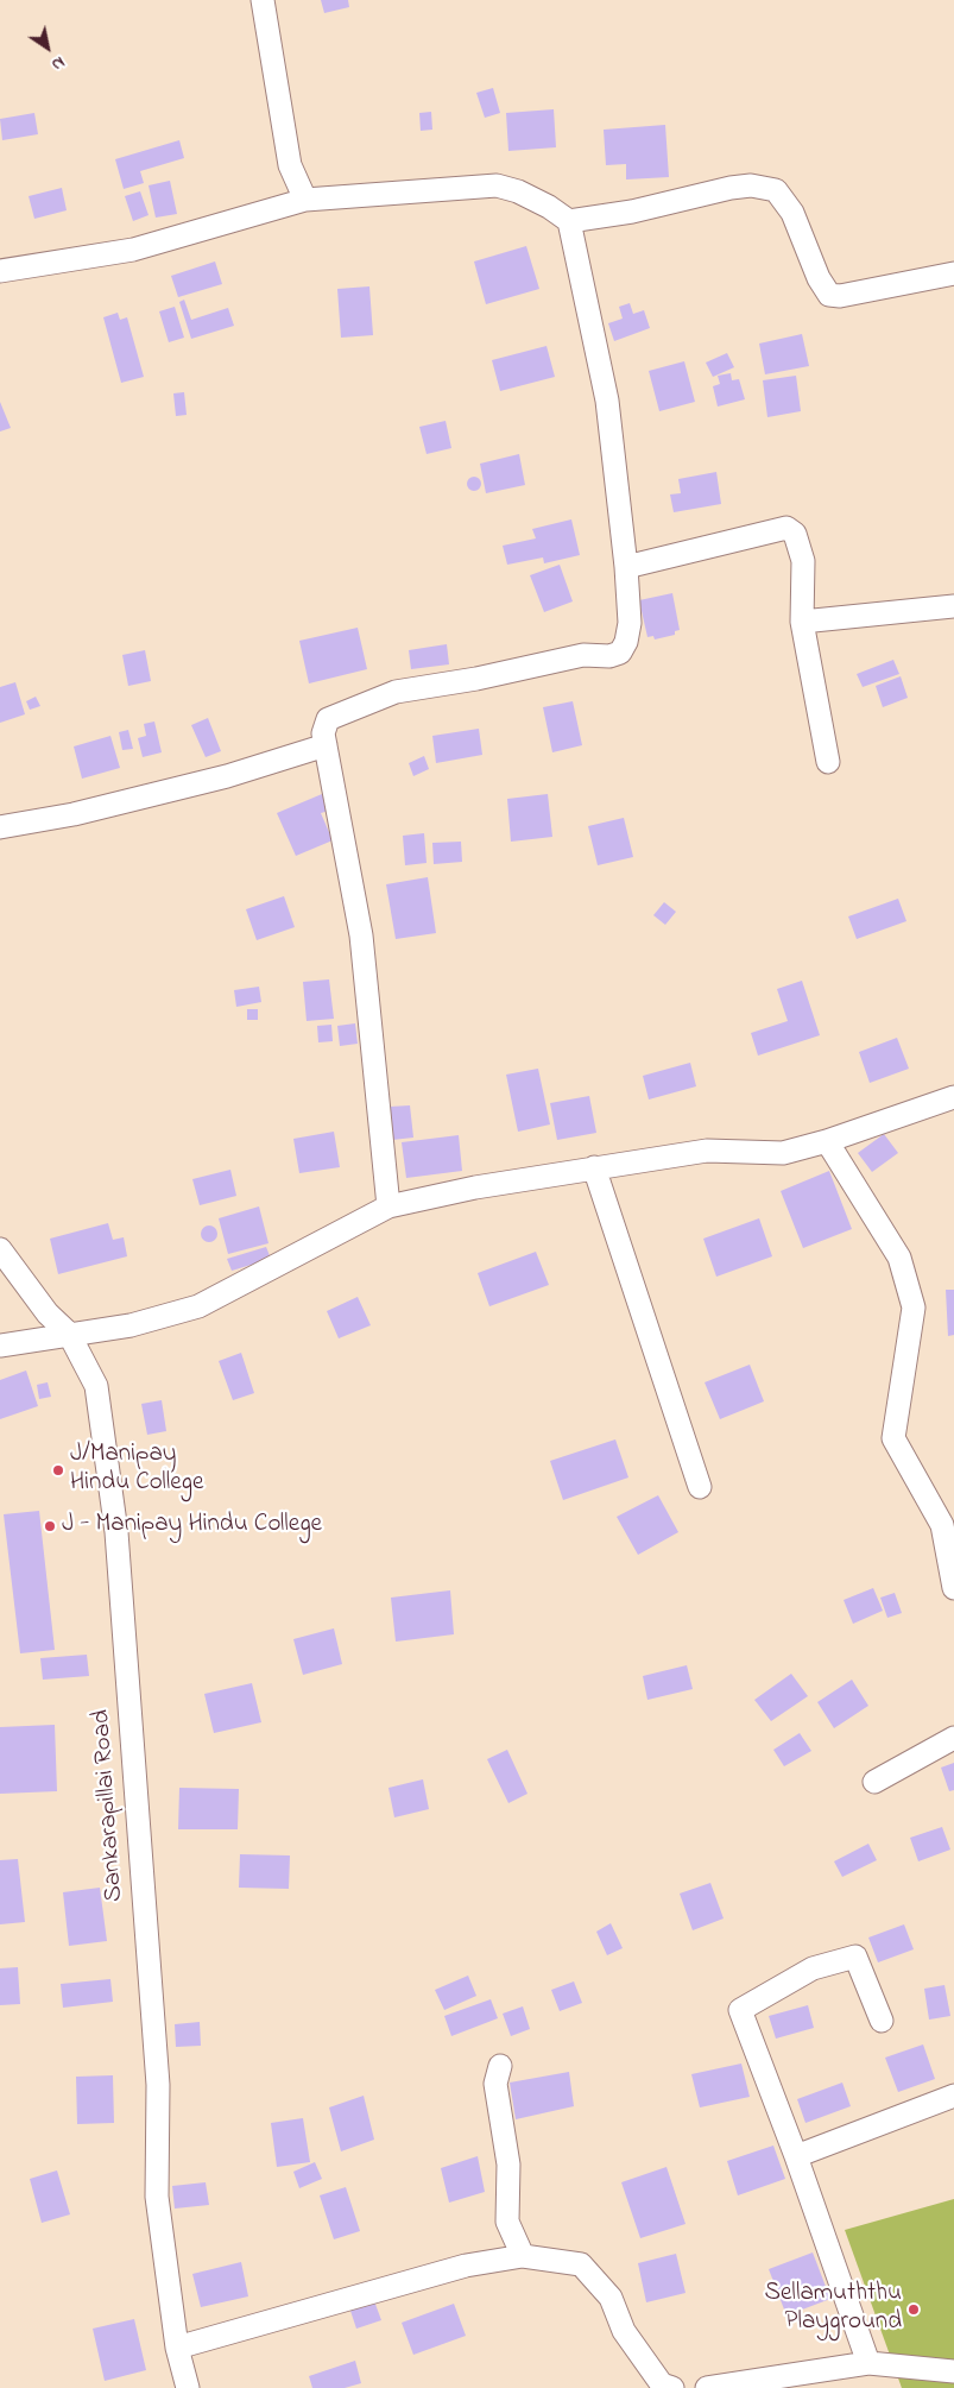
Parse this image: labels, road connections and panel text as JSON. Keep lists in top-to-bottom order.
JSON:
{
  "streets": {
    "street": ["Sankarapillai Road"]
  },
  "places": ["J/Manipay Hindu College", "J - Manipay Hindu College", "Sellamuththu Playground"],
  "north": "bottom right"
}
